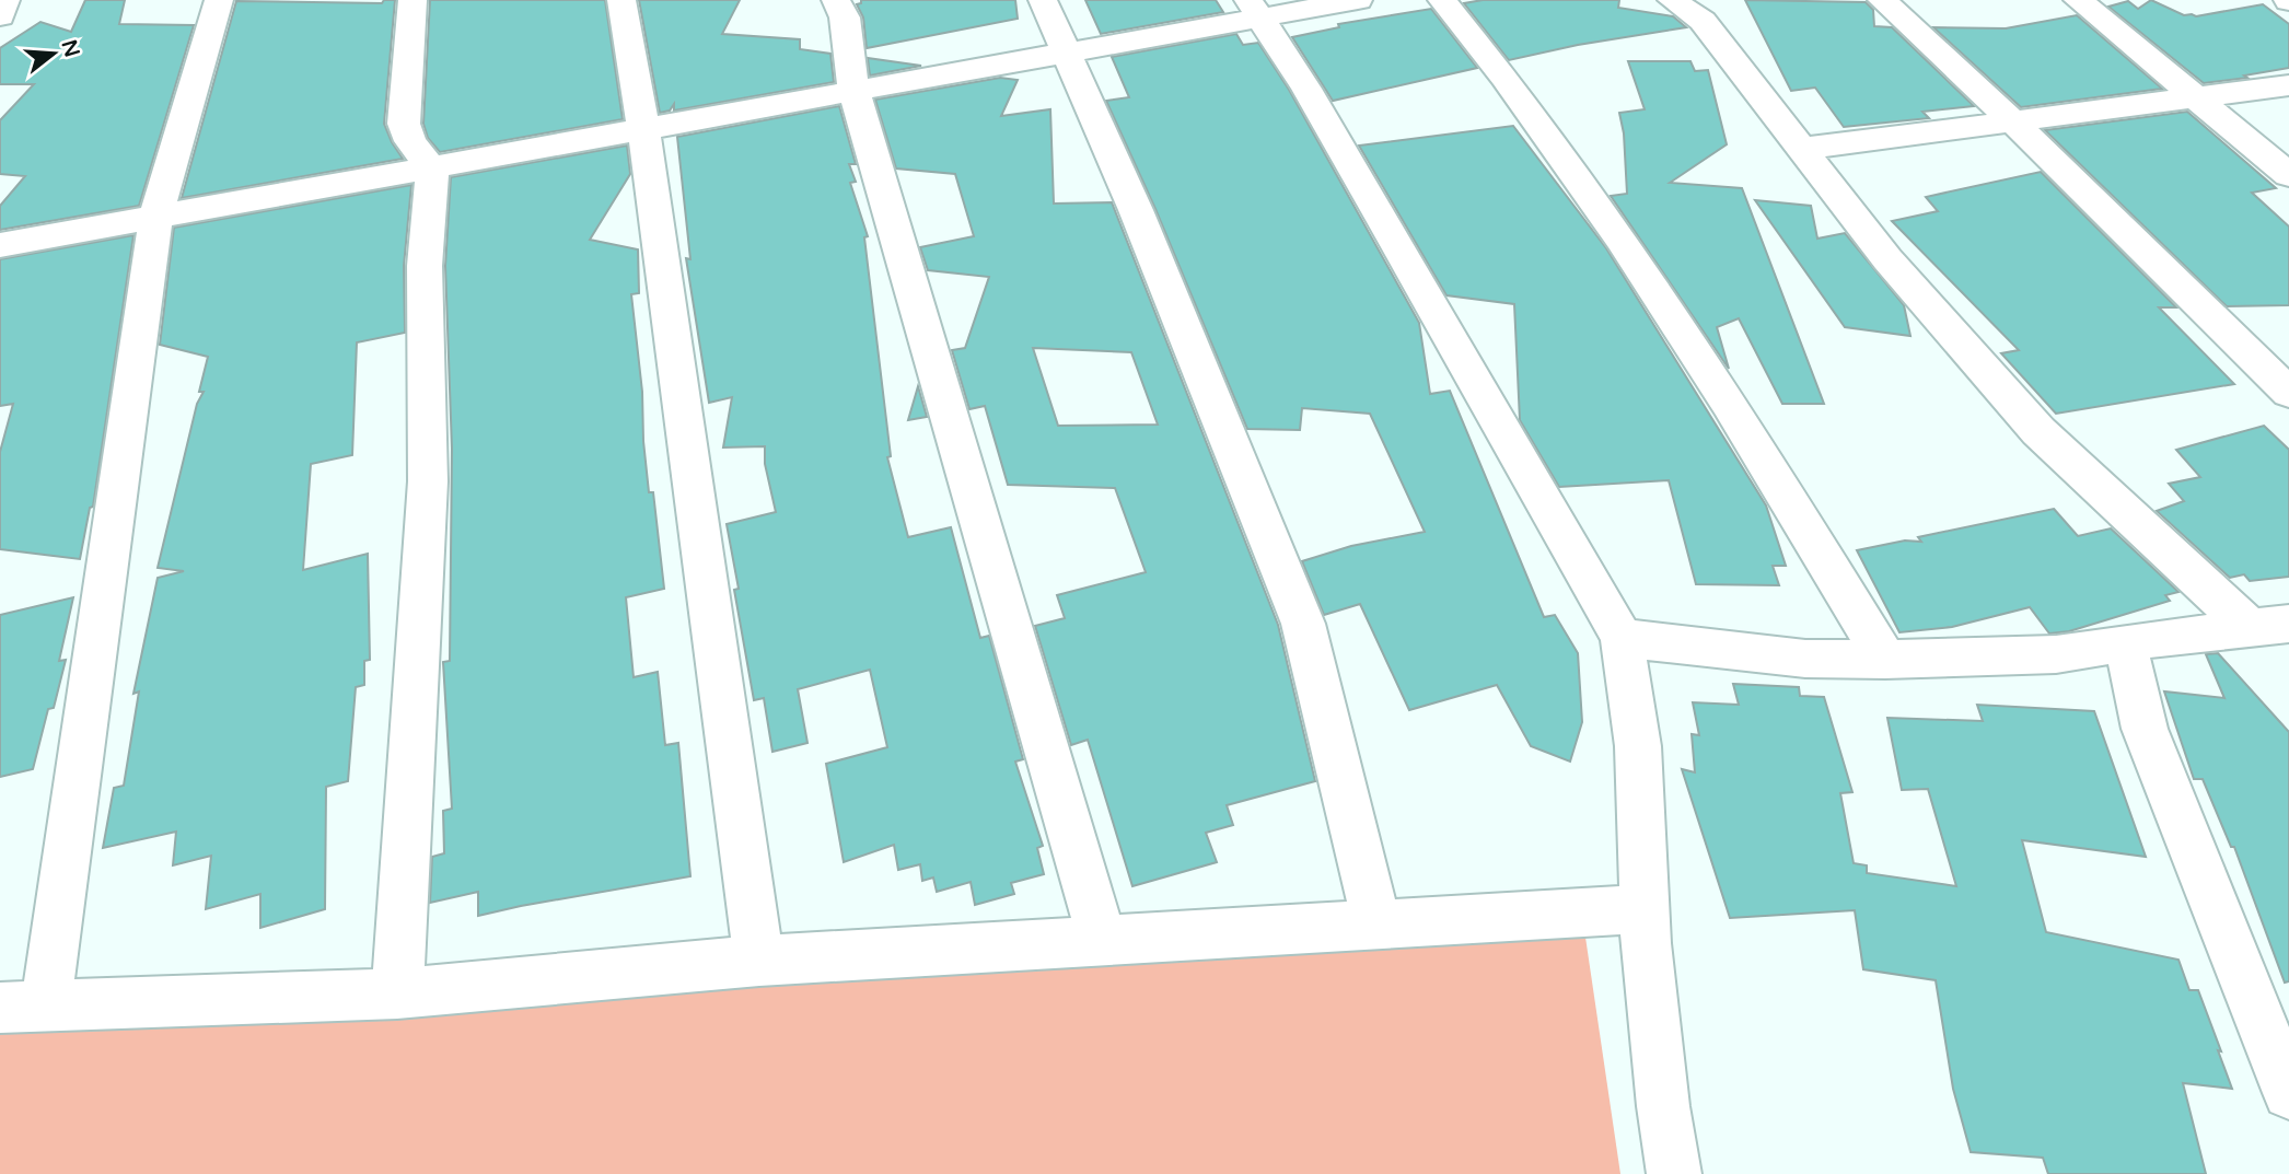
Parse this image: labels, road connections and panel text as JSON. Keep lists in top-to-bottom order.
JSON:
{
  "north": "right"
}
